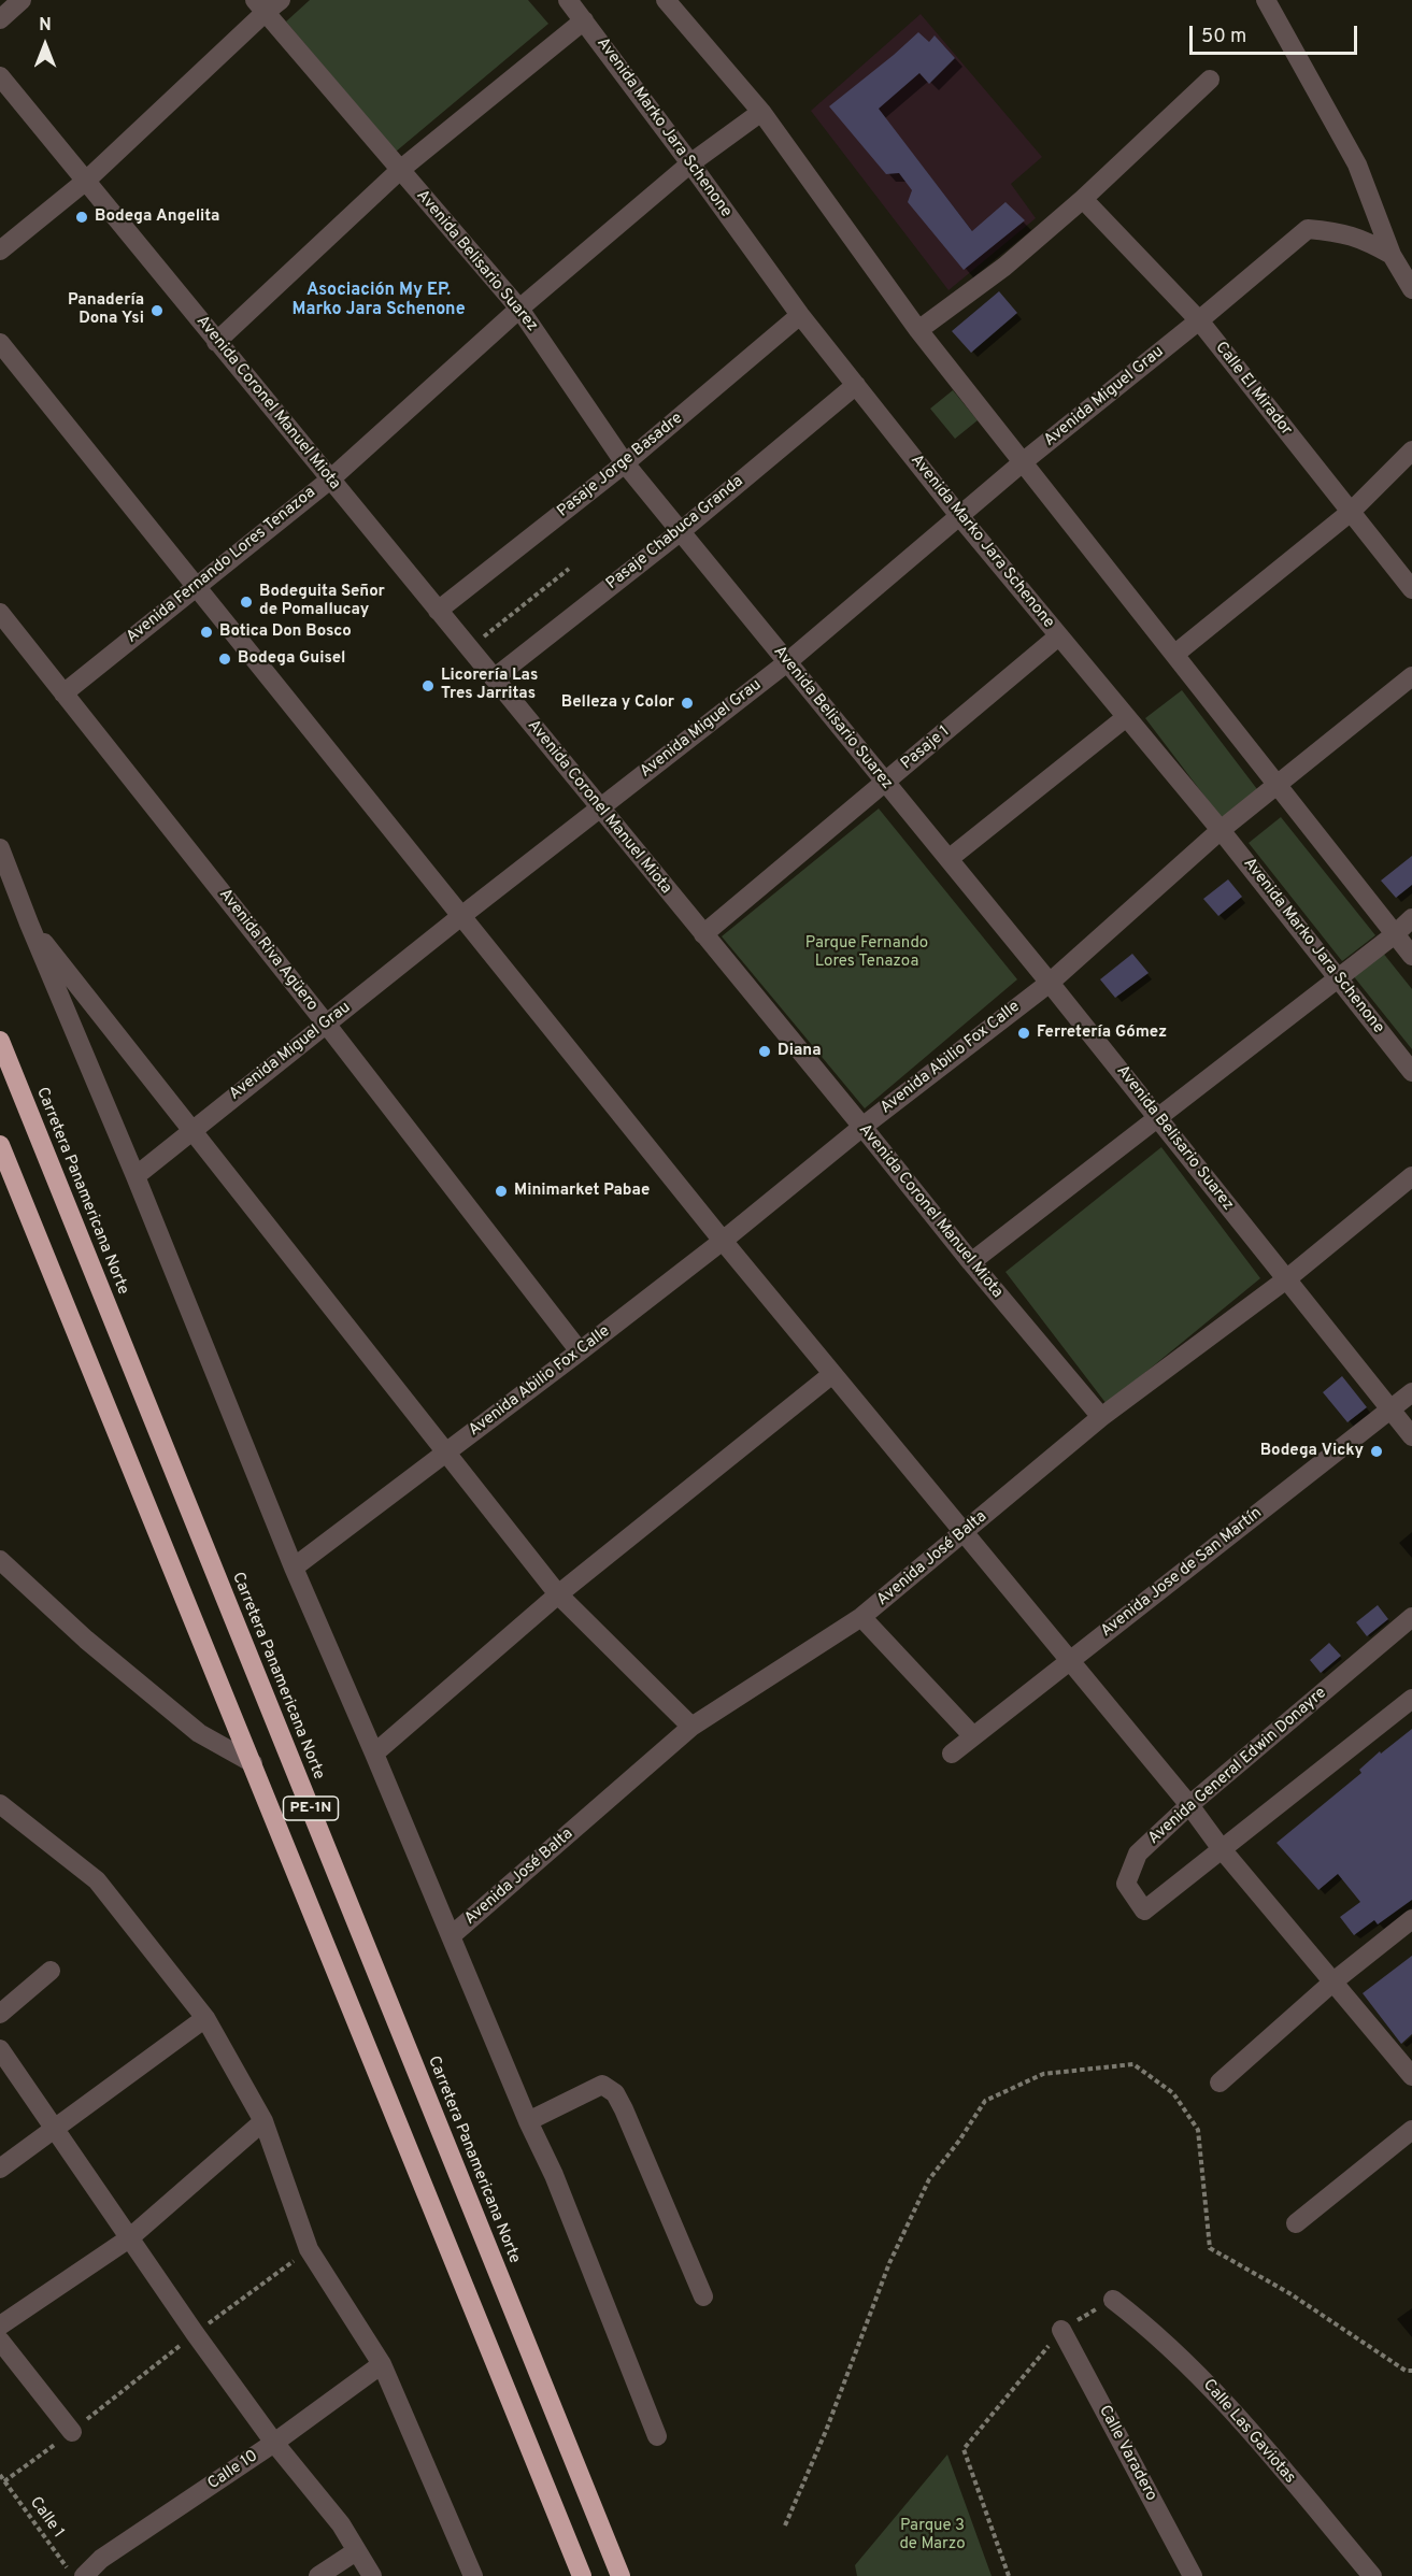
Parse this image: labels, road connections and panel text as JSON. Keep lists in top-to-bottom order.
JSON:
{
  "streets": {
    "highway": ["Carretera Panamericana Norte", "PE-1N"],
    "street": [
      "Avenida Marko Jara Schenone",
      "Avenida Belisario Suarez",
      "Calle El Mirador",
      "Avenida Miguel Grau",
      "Avenida Coronel Manuel Miota",
      "Pasaje Jorge Basadre",
      "Pasaje Chabuca Granda",
      "Avenida Fernando Lores Tenazoa",
      "Pasaje 1",
      "Avenida Riva Agüero",
      "Avenida Abilio Fox Calle",
      "Avenida José Balta",
      "Avenida Jose de San Martín",
      "Avenida General Edwin Donayre",
      "Calle Las Gaviotas",
      "Calle Varadero",
      "Calle 10"
    ],
    "path": ["Calle 1"]
  },
  "crossings": [
    ["Avenida Marko Jara Schenone", "Avenida Miguel Grau"],
    ["Avenida Marko Jara Schenone", "Pasaje Jorge Basadre"],
    ["Avenida Marko Jara Schenone", "Pasaje Chabuca Granda"],
    ["Avenida Marko Jara Schenone", "Avenida Fernando Lores Tenazoa"],
    ["Avenida Marko Jara Schenone", "Pasaje 1"],
    ["Avenida Marko Jara Schenone", "Avenida Abilio Fox Calle"],
    ["Avenida Belisario Suarez", "Avenida Miguel Grau"],
    ["Avenida Belisario Suarez", "Pasaje Jorge Basadre"],
    ["Avenida Belisario Suarez", "Pasaje Chabuca Granda"],
    ["Avenida Belisario Suarez", "Avenida Fernando Lores Tenazoa"],
    ["Avenida Belisario Suarez", "Pasaje 1"],
    ["Avenida Belisario Suarez", "Avenida Abilio Fox Calle"],
    ["Avenida Belisario Suarez", "Avenida José Balta"],
    ["Avenida Belisario Suarez", "Avenida Jose de San Martín"],
    ["Calle El Mirador", "Avenida Miguel Grau"],
    ["Avenida Miguel Grau", "Avenida Coronel Manuel Miota"],
    ["Avenida Miguel Grau", "Avenida Riva Agüero"],
    ["Avenida Coronel Manuel Miota", "Pasaje Jorge Basadre"],
    ["Avenida Coronel Manuel Miota", "Pasaje Chabuca Granda"],
    ["Avenida Coronel Manuel Miota", "Avenida Fernando Lores Tenazoa"],
    ["Avenida Coronel Manuel Miota", "Pasaje 1"],
    ["Avenida Coronel Manuel Miota", "Avenida Abilio Fox Calle"],
    ["Avenida Coronel Manuel Miota", "Avenida José Balta"],
    ["Avenida Fernando Lores Tenazoa", "Avenida Riva Agüero"],
    ["Avenida Riva Agüero", "Avenida Abilio Fox Calle"]
  ],
  "districts": ["Asociación My EP. Marko Jara Schenone"],
  "parks": ["Parque Fernando Lores Tenazoa", "Parque 3 de Marzo"],
  "places": [
    "Bodega Angelita",
    "Panadería Dona Ysi",
    "Bodeguita Señor de Pomallucay",
    "Botica Don Bosco",
    "Bodega Guisel",
    "Licorería Las Tres Jarritas",
    "Belleza y Color",
    "Ferretería Gómez",
    "Diana",
    "Minimarket Pabae",
    "Bodega Vicky"
  ],
  "scale_bar": "50 m",
  "north": "top"
}
